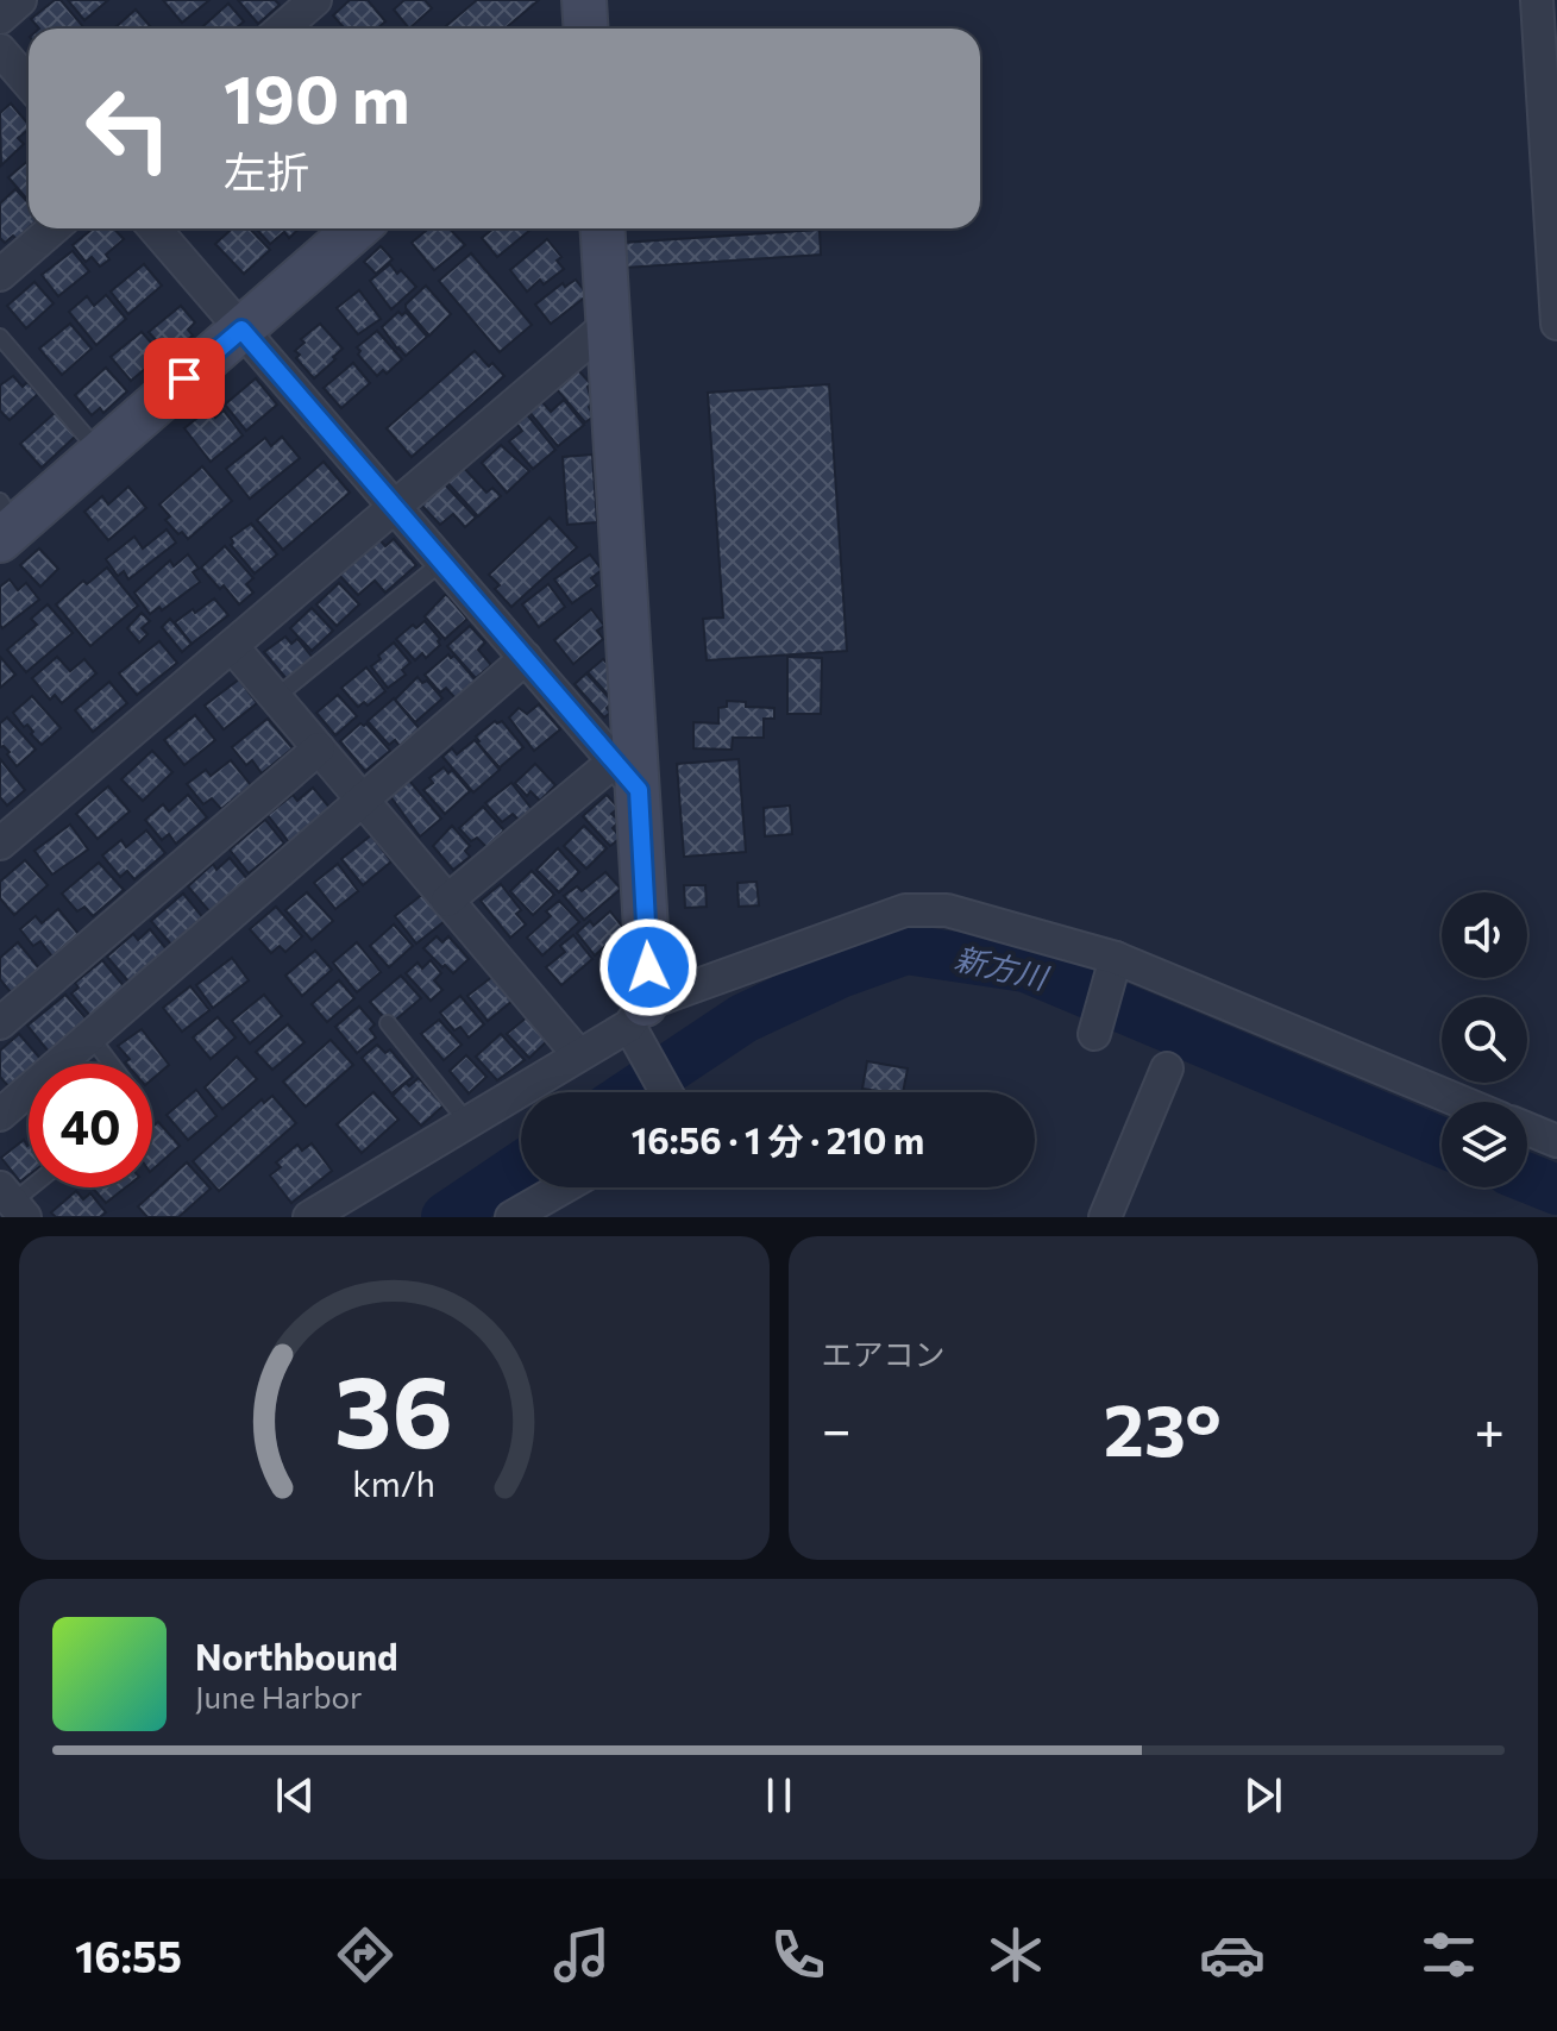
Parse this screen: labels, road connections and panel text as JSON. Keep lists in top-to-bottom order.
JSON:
{
  "water": ["新方川"],
  "page": {
    "turn": ["190 m", "左折"],
    "limit": "40",
    "trip": "16:56 · 1 分 · 210 m",
    "tile": "エアコン",
    "heat": ["−", "23°", "+"],
    "song": ["Northbound", "June Harbor"],
    "tabs": "16:55",
    "gauge": ["36", "km/h"]
  }
}
